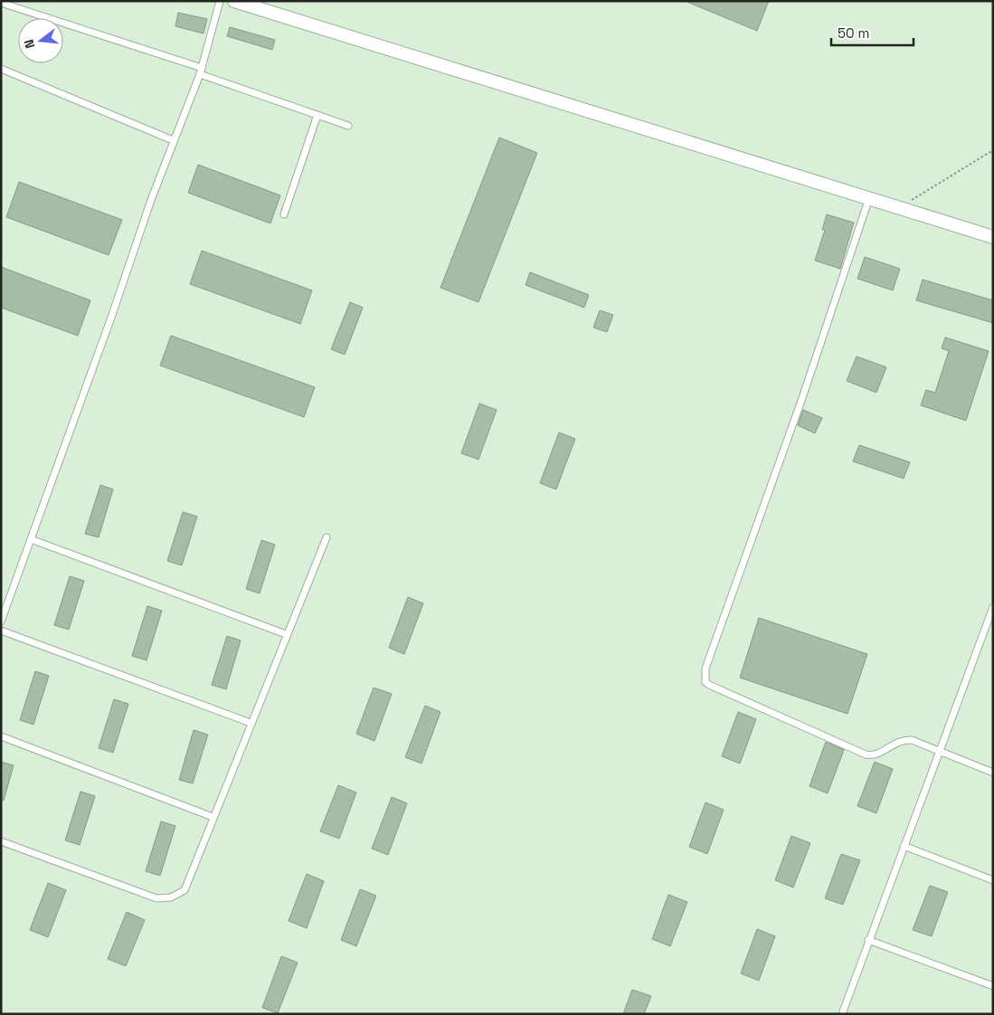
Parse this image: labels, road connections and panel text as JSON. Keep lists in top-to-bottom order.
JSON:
{
  "scale_bar": "50 m",
  "north": "left"
}
